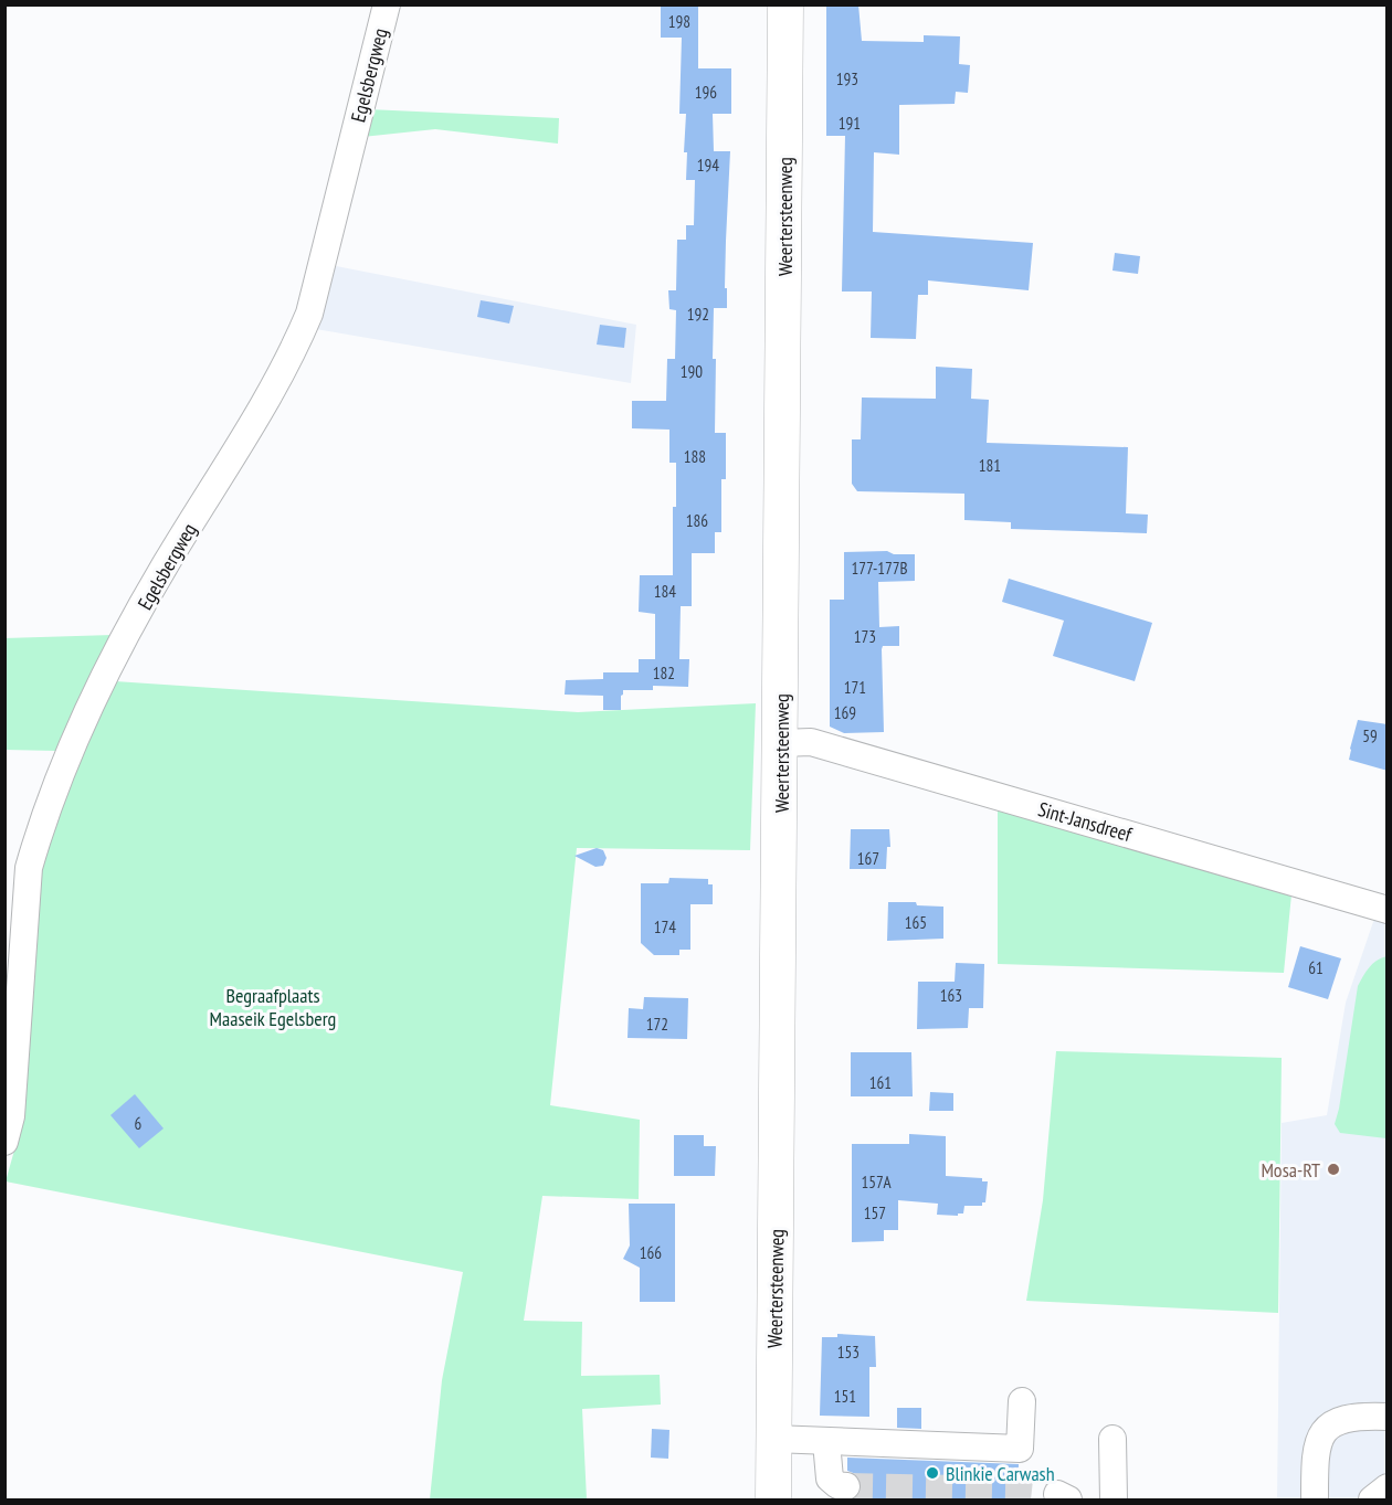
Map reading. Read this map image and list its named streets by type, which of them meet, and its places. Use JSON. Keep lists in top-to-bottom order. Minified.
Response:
{"streets":{"main road":["Weertersteenweg"],"street":["Egelsbergweg","Sint-Jansdreef"]},"crossings":[["Weertersteenweg","Sint-Jansdreef"]],"parks":["Begraafplaats Maaseik Egelsberg"],"places":["Mosa-RT","Blinkie Carwash"],"house_numbers":["198","193","196","191","194","192","190","188","181","186","177-177B","184","173","182","171","169","59","167","165","174","61","163","172","161","6","157A","157","166","153","151"]}
